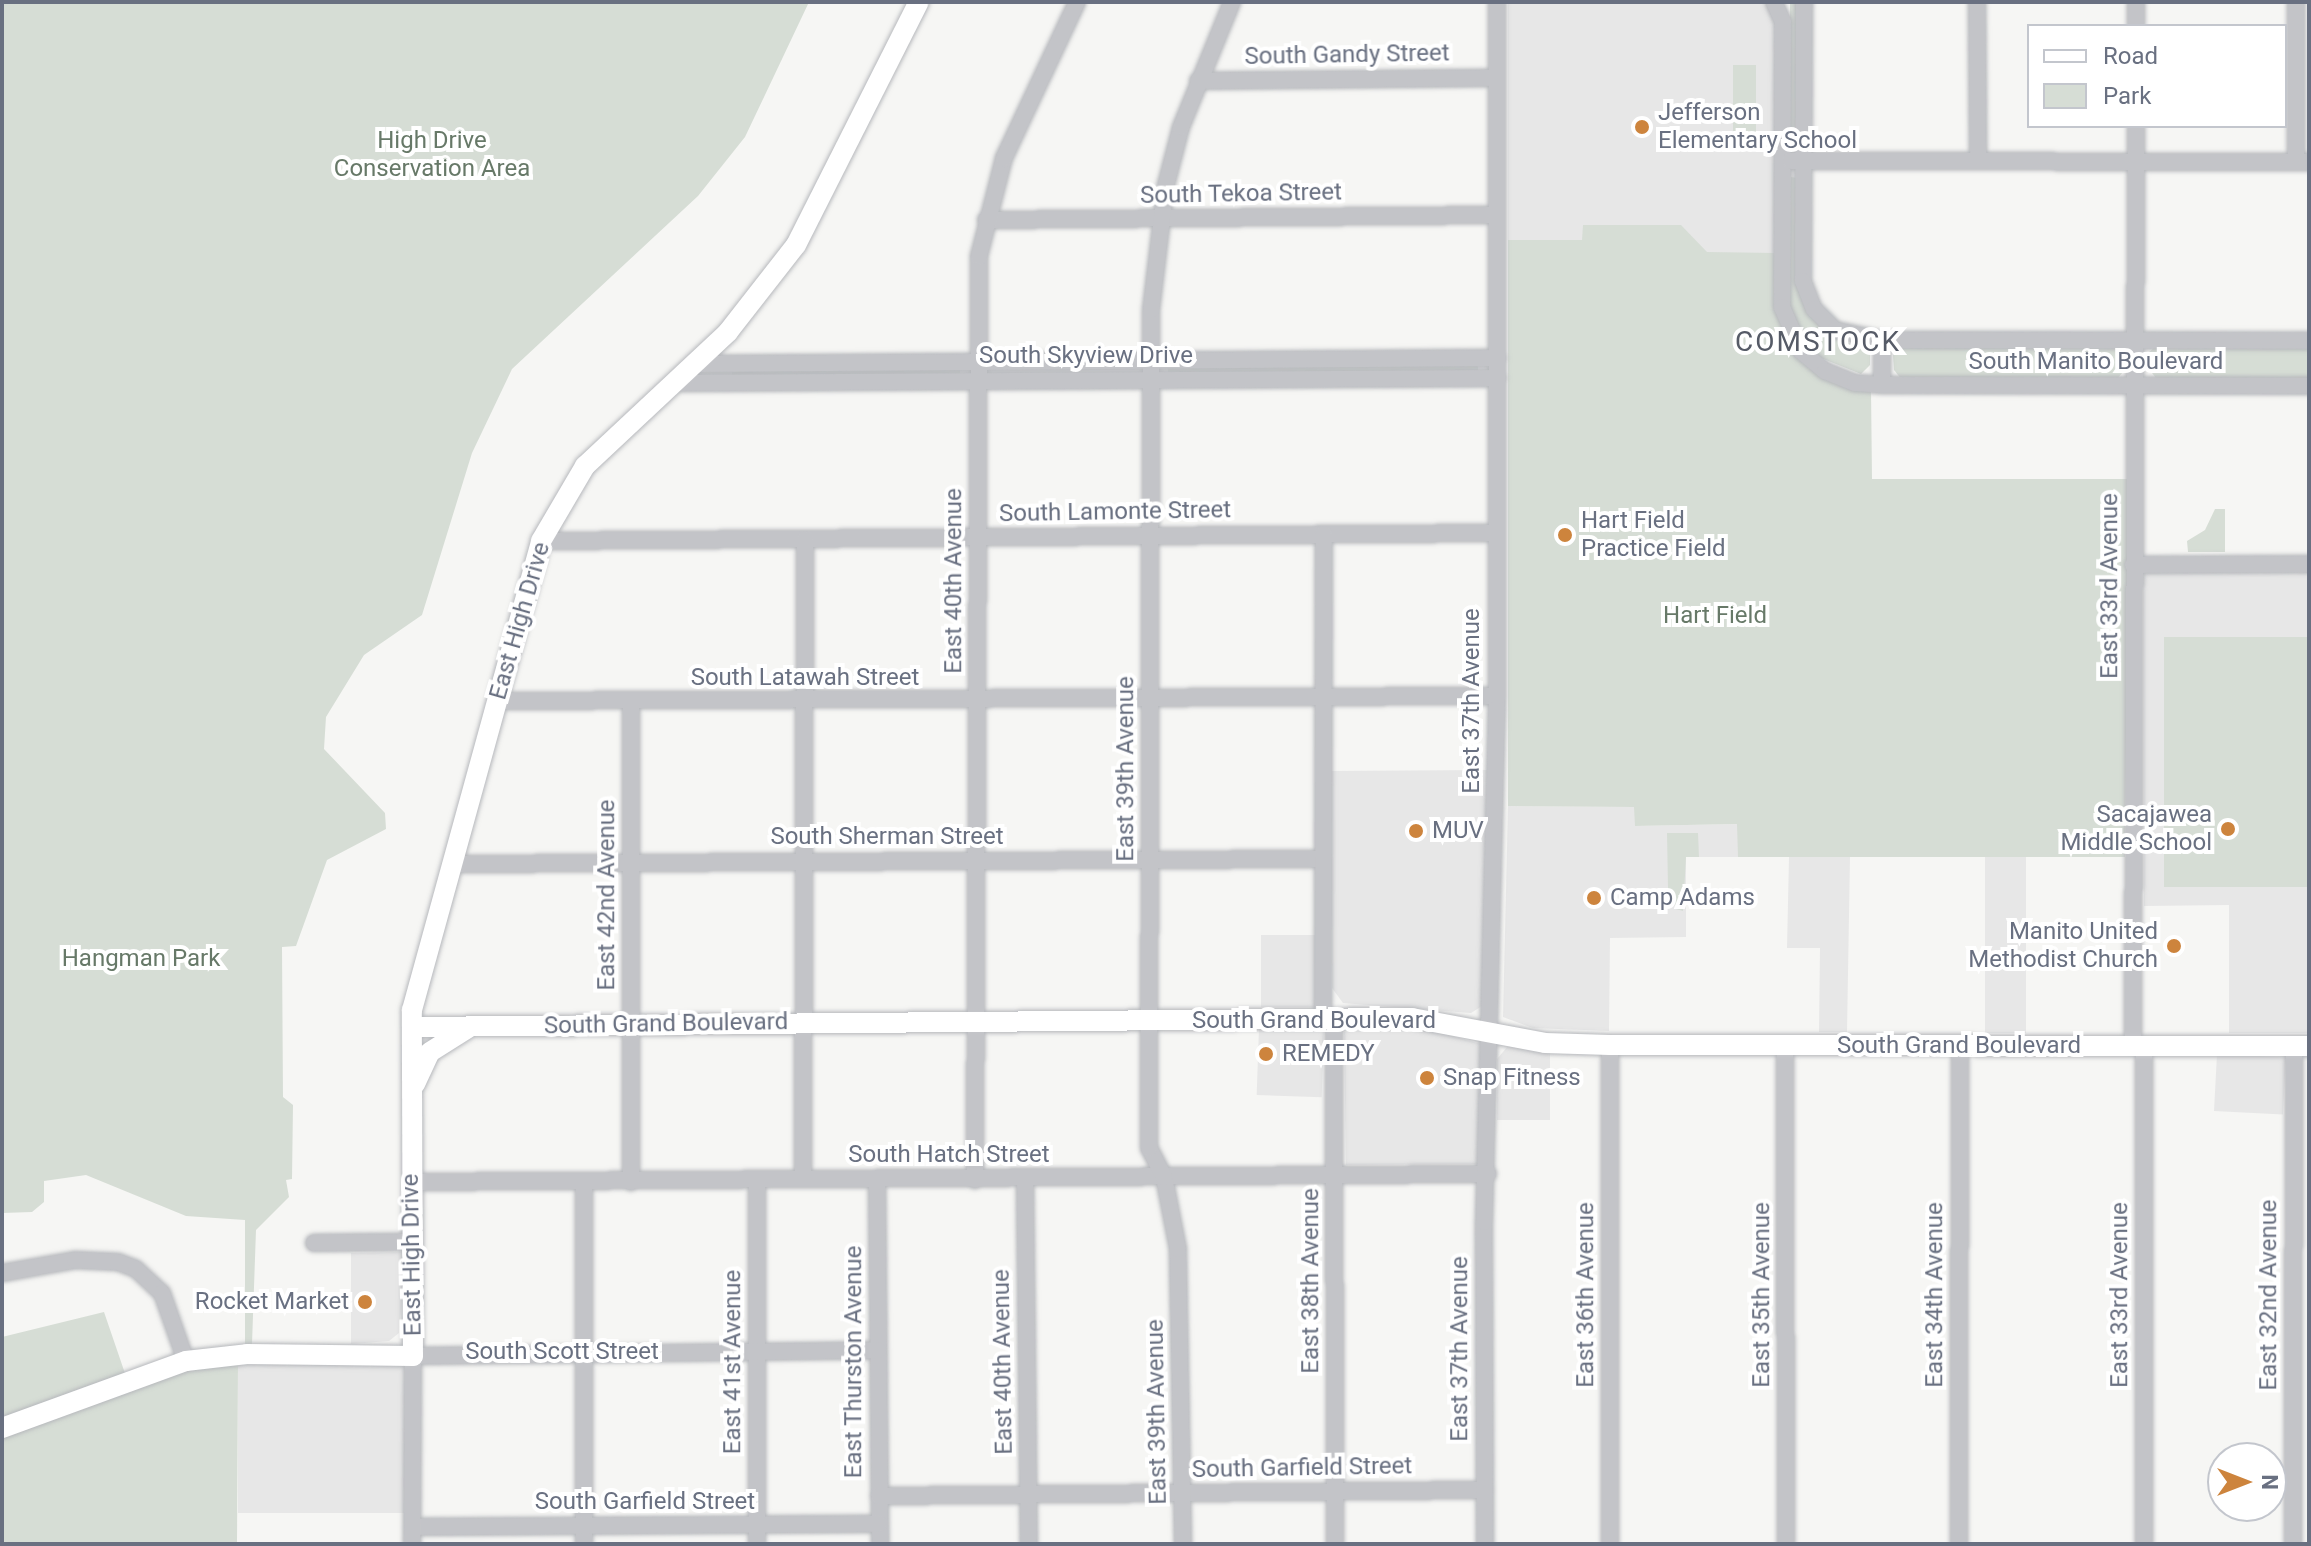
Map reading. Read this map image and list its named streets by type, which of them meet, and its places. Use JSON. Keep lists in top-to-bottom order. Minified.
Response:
{"streets":{"main road":["East High Drive","South Grand Boulevard","South Scott Street"],"street":["South Gandy Street","South Tekoa Street","South Skyview Drive","South Manito Boulevard","South Lamonte Street","East 40th Avenue","East 33rd Avenue","South Latawah Street","East 37th Avenue","East 39th Avenue","South Sherman Street","East 42nd Avenue","South Hatch Street","East 38th Avenue","East 36th Avenue","East 35th Avenue","East 34th Avenue","East 32nd Avenue","East 41st Avenue","East Thurston Avenue","South Garfield Street"]},"crossings":[["South Gandy Street","East 37th Avenue"],["South Gandy Street","East 39th Avenue"],["South Tekoa Street","East 40th Avenue"],["South Tekoa Street","East 37th Avenue"],["South Tekoa Street","East 39th Avenue"],["South Skyview Drive","East 40th Avenue"],["South Skyview Drive","East High Drive"],["South Skyview Drive","East 37th Avenue"],["South Skyview Drive","East 39th Avenue"],["South Manito Boulevard","East 33rd Avenue"],["South Lamonte Street","East 40th Avenue"],["South Lamonte Street","East High Drive"],["South Lamonte Street","East 37th Avenue"],["South Lamonte Street","East 39th Avenue"],["South Lamonte Street","East 38th Avenue"],["East 40th Avenue","South Latawah Street"],["East 40th Avenue","South Sherman Street"],["East 40th Avenue","South Grand Boulevard"],["East 40th Avenue","South Hatch Street"],["East 40th Avenue","South Garfield Street"],["East 33rd Avenue","South Grand Boulevard"],["East High Drive","South Latawah Street"],["East High Drive","South Sherman Street"],["East High Drive","South Grand Boulevard"],["East High Drive","South Hatch Street"],["East High Drive","South Scott Street"],["South Latawah Street","East 37th Avenue"],["South Latawah Street","East 39th Avenue"],["South Latawah Street","East 42nd Avenue"],["South Latawah Street","East 38th Avenue"],["East 37th Avenue","South Grand Boulevard"],["East 37th Avenue","South Hatch Street"],["East 37th Avenue","South Garfield Street"],["East 39th Avenue","South Sherman Street"],["East 39th Avenue","South Grand Boulevard"],["East 39th Avenue","South Hatch Street"],["East 39th Avenue","South Garfield Street"],["South Sherman Street","East 42nd Avenue"],["South Sherman Street","East 38th Avenue"],["East 42nd Avenue","South Grand Boulevard"],["East 42nd Avenue","South Hatch Street"],["South Grand Boulevard","East 38th Avenue"],["South Grand Boulevard","East 36th Avenue"],["South Grand Boulevard","East 35th Avenue"],["South Grand Boulevard","East 34th Avenue"],["South Grand Boulevard","East 32nd Avenue"],["South Hatch Street","East 38th Avenue"],["South Hatch Street","East 41st Avenue"],["South Hatch Street","East Thurston Avenue"],["East 38th Avenue","South Garfield Street"],["South Scott Street","East 41st Avenue"],["South Scott Street","East Thurston Avenue"],["East 41st Avenue","South Garfield Street"],["East Thurston Avenue","South Garfield Street"]],"districts":["COMSTOCK"],"parks":["High Drive Conservation Area","Hart Field","Hangman Park"],"places":["Jefferson Elementary School","Hart Field Practice Field","Sacajawea Middle School","MUV","Camp Adams","Manito United Methodist Church","REMEDY","Snap Fitness","Rocket Market"],"legend":["Road","Park"],"north":"right"}
